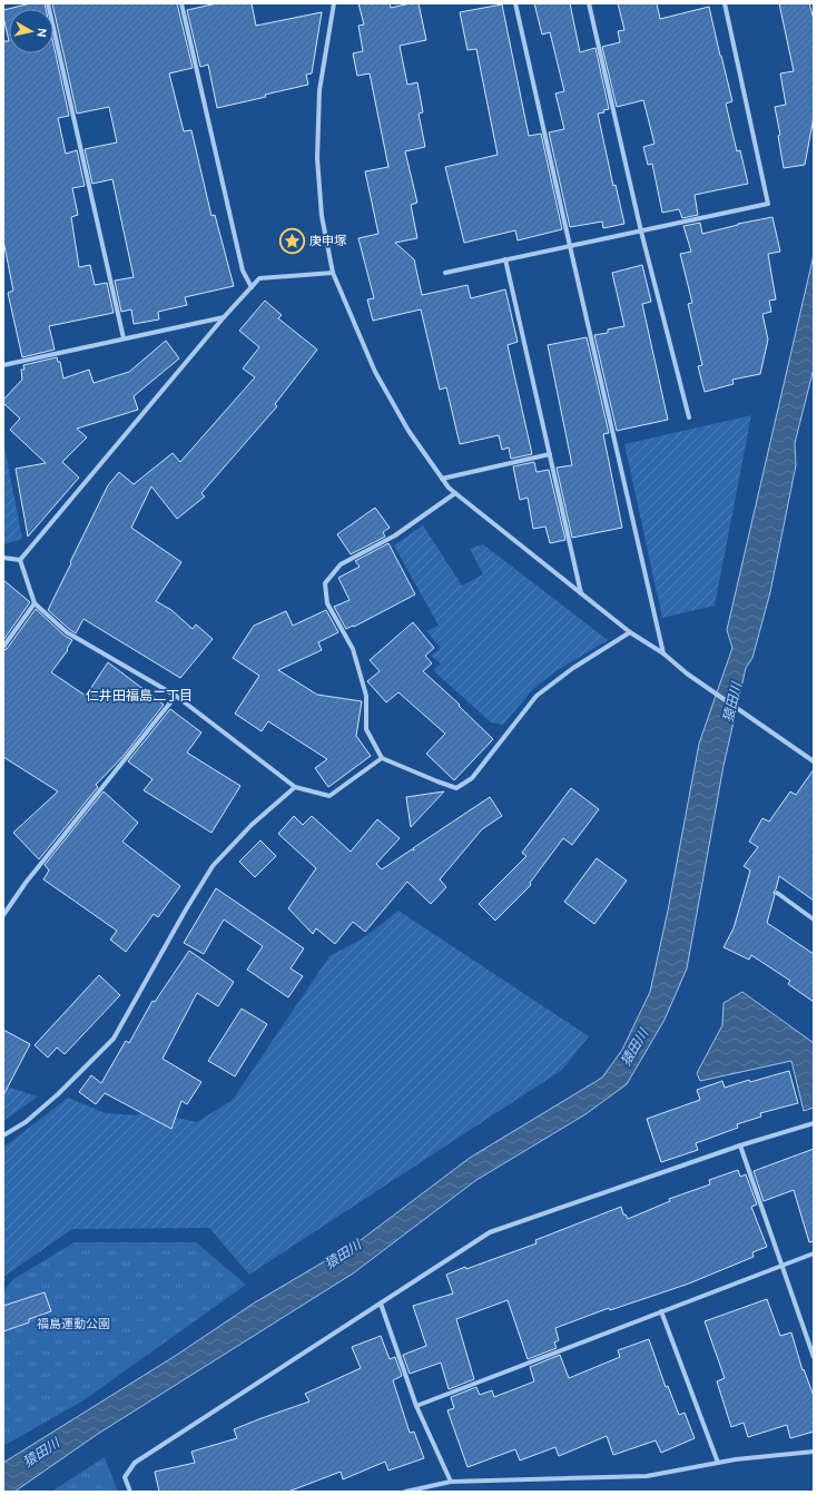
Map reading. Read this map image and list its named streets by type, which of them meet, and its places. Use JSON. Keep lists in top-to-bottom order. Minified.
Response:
{"districts":["仁井田福島二丁目"],"water":["猿田川"],"parks":["福島運動公園"],"places":{"place":["庚申塚"]},"north":"right"}
